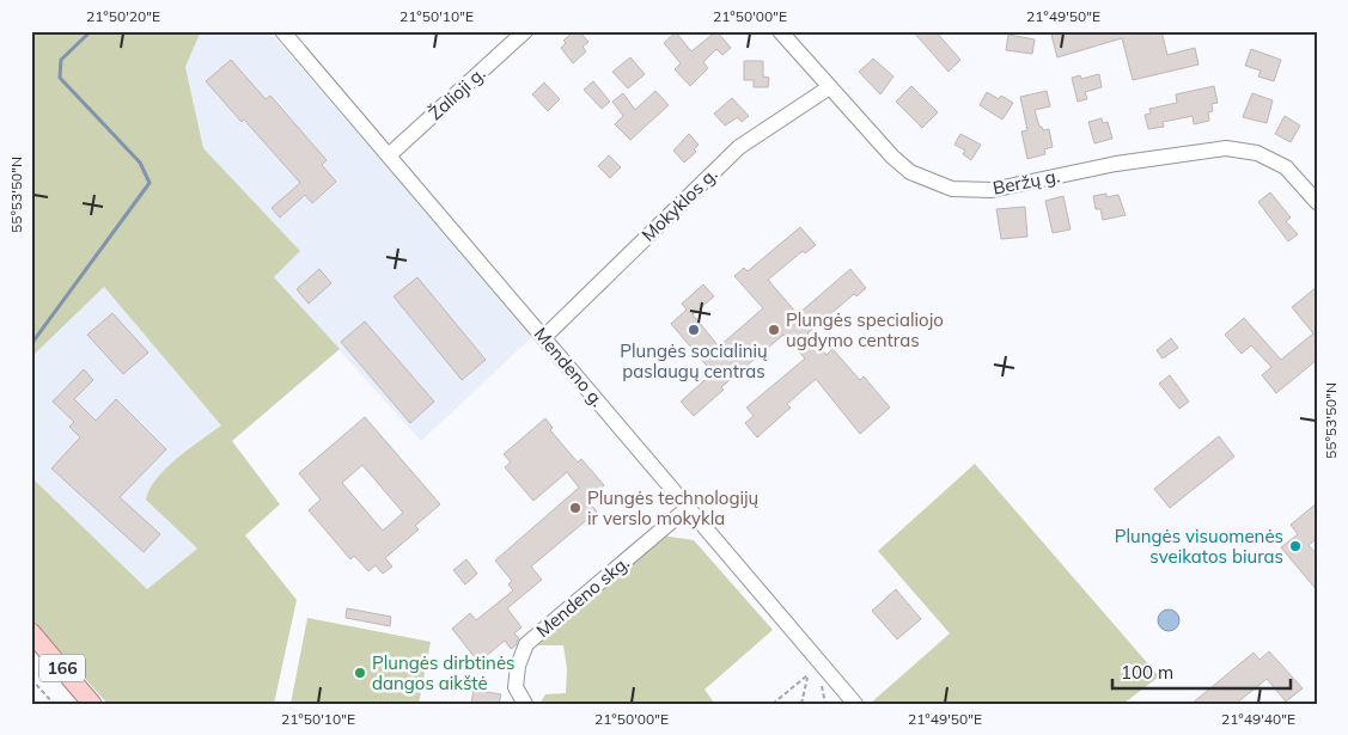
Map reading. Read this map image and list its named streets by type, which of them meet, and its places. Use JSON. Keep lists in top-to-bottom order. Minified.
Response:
{"streets":{"main road":["166"],"street":["Žalioji g.","Beržų g.","Mokyklos g.","Mendeno g.","Mendeno skg."]},"crossings":[["Žalioji g.","Mendeno g."],["Beržų g.","Mokyklos g."],["Mokyklos g.","Mendeno g."],["Mendeno g.","Mendeno skg."]],"places":["Plungės socialinių paslaugų centras","Plungės specialiojo ugdymo centras","Plungės technologijų ir verslo mokykla","Plungės visuomenės sveikatos biuras","Plungės dirbtinės dangos aikštė"],"scale_bar":"100 m","coordinates":["21°50'20\"E","21°50'10\"E","21°50'00\"E","21°49'50\"E","55°53'50\"N","21°49'40\"E"]}
